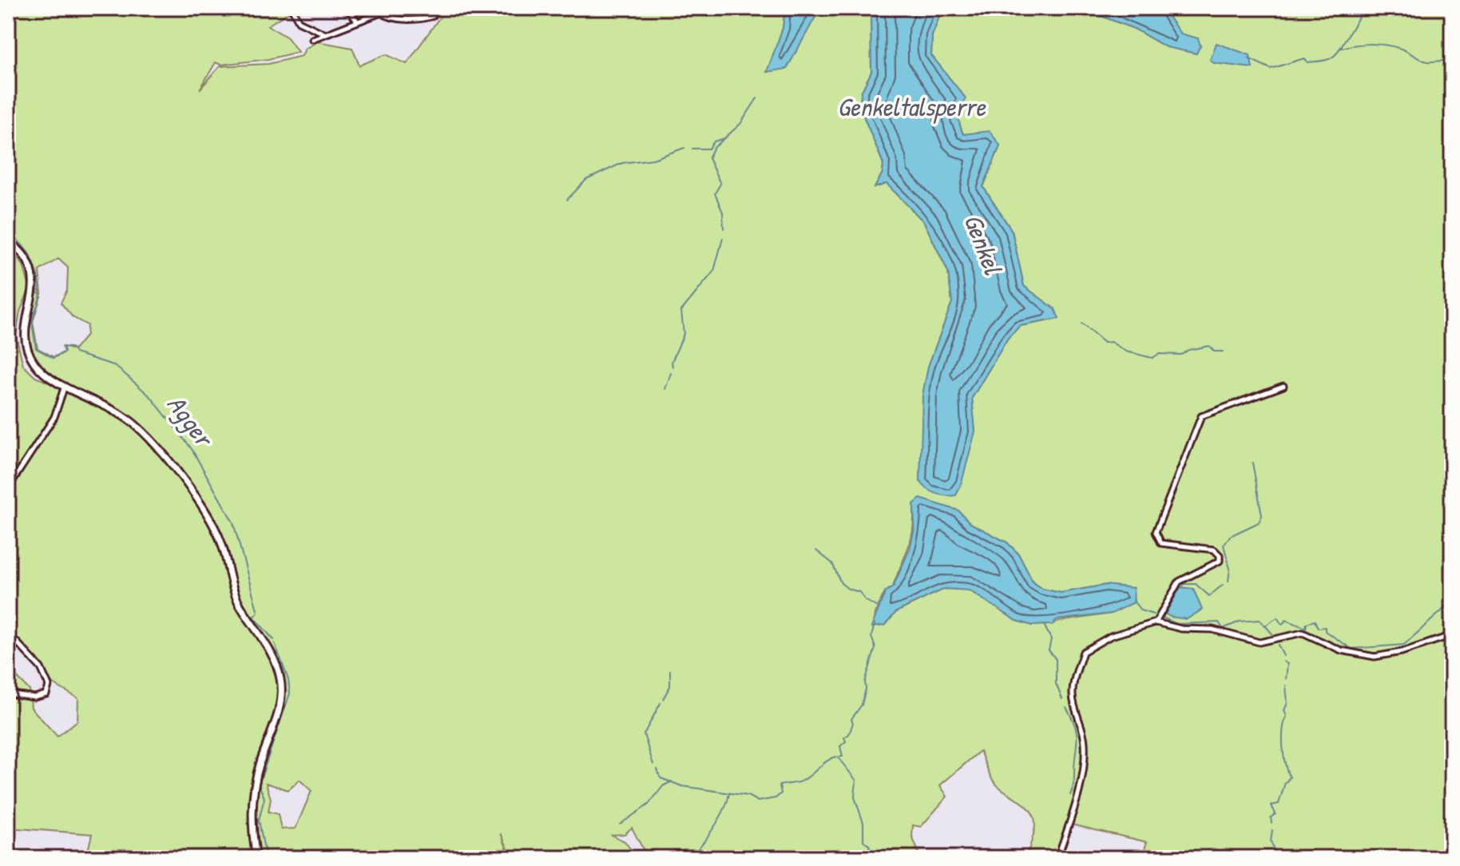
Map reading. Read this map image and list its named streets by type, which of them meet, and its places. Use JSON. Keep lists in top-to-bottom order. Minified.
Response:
{"water":["Genkeltalsperre","Genkel","Agger"]}
